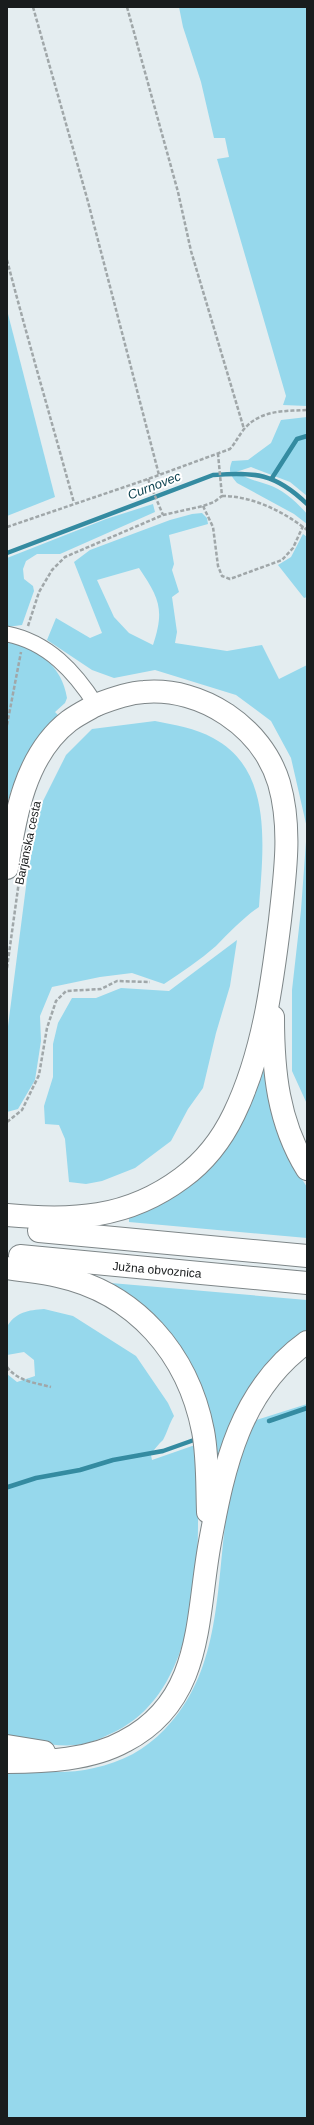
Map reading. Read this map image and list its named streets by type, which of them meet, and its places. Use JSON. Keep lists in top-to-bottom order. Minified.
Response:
{"streets":{"main road":["Barjanska cesta","Južna obvoznica"]},"water":["Curnovec"]}
